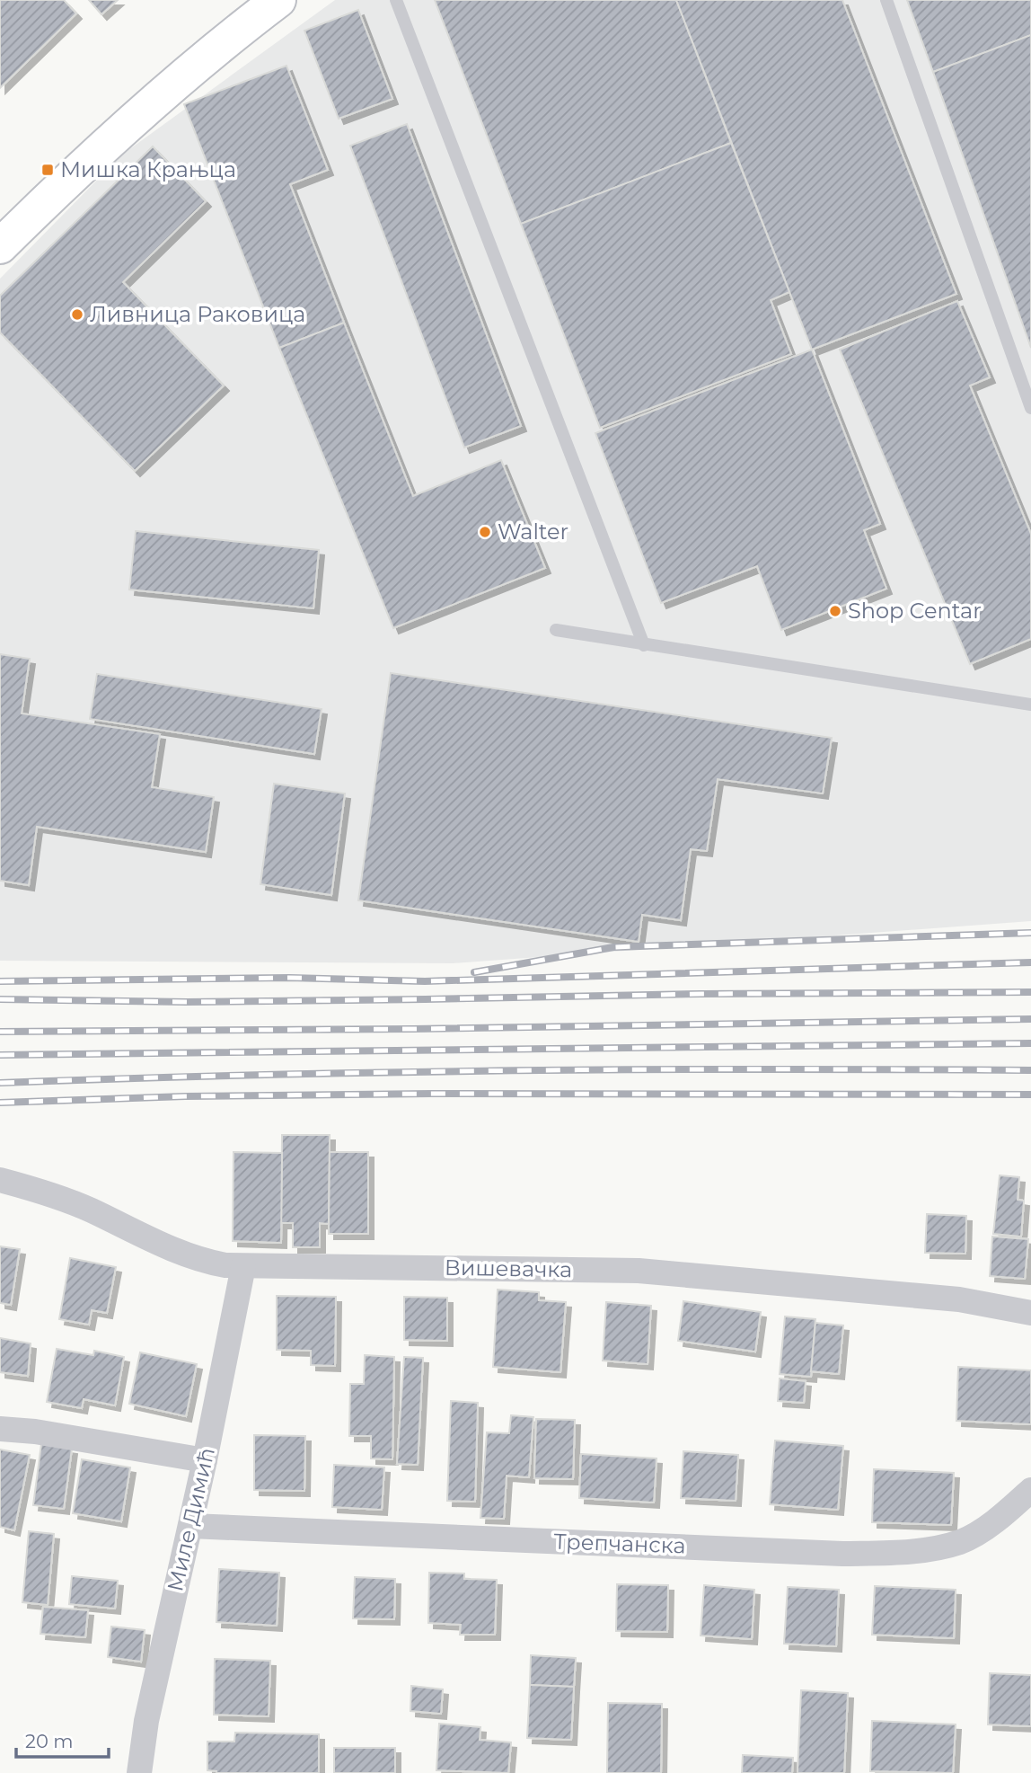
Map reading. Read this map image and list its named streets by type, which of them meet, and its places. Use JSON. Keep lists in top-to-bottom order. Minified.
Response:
{"streets":{"street":["Вишевачка","Миле Димић","Трепчанска"]},"crossings":[["Вишевачка","Миле Димић"],["Миле Димић","Трепчанска"]],"places":{"transit":["Мишка Крањца"],"other":["Ливница Раковица","Walter","Shop Centar"]},"scale_bar":"20 m"}
